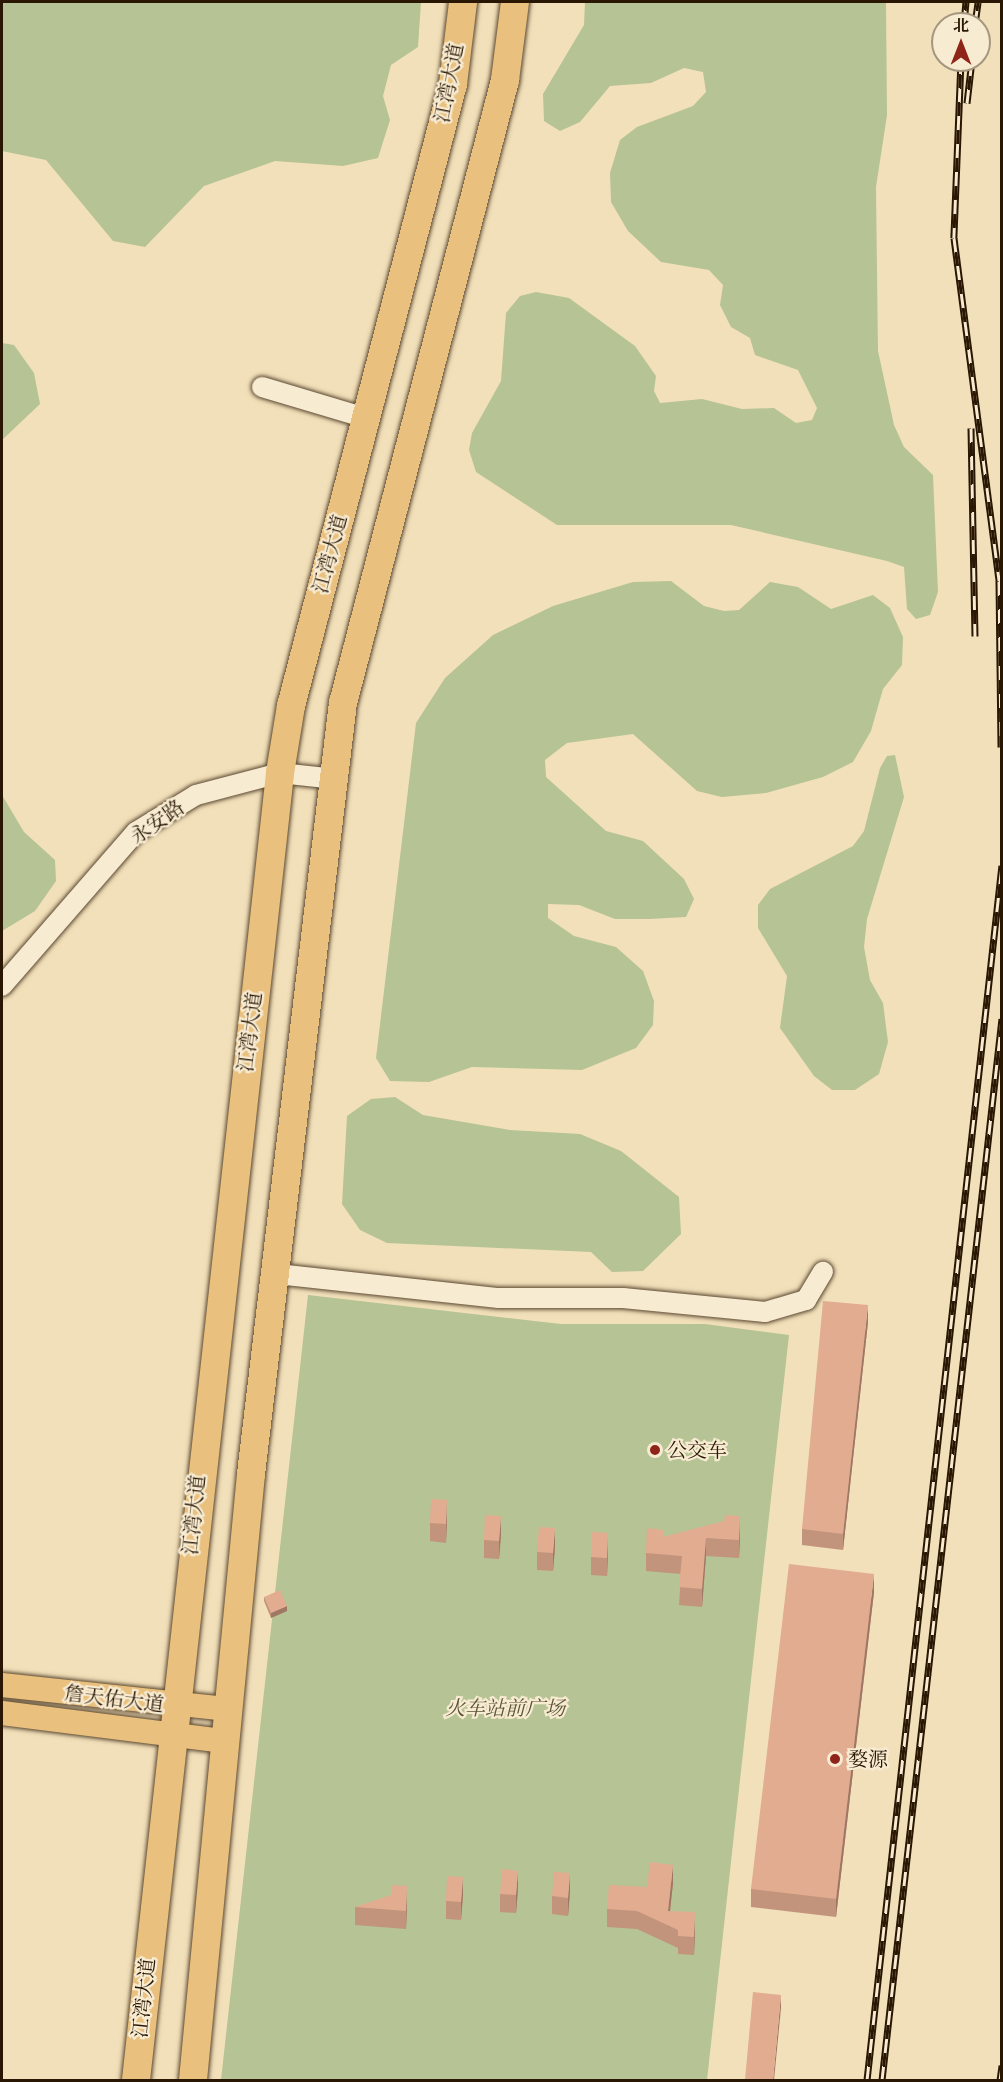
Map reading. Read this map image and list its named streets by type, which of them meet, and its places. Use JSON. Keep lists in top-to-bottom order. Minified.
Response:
{"streets":{"highway":["江湾大道"],"main road":["詹天佑大道"],"street":["永安路"]},"crossings":[["江湾大道","永安路"],["江湾大道","詹天佑大道"]],"parks":["火车站前广场"],"places":["公交车","婺源"],"north":"top"}
